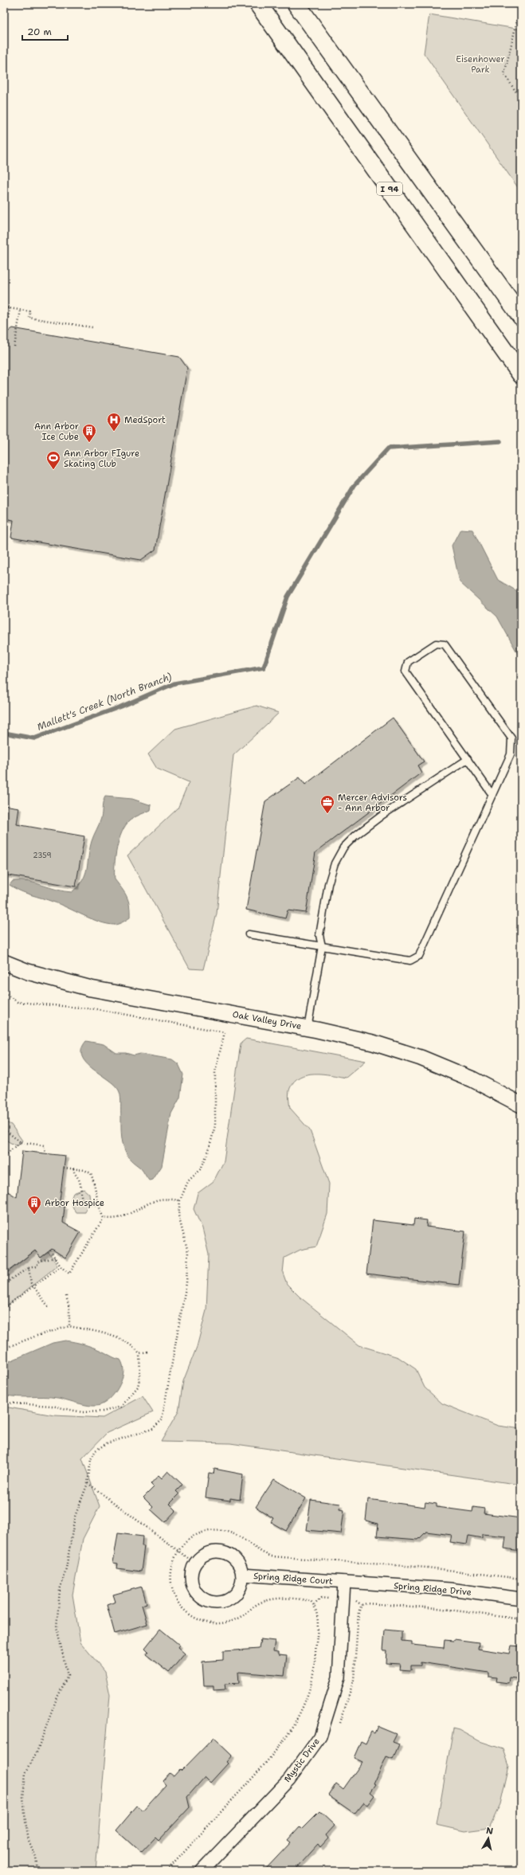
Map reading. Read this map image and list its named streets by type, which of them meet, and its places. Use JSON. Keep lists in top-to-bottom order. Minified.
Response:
{"streets":{"highway":["I 94"],"street":["Oak Valley Drive","Spring Ridge Court","Spring Ridge Drive","Mystic Drive"]},"crossings":[["Spring Ridge Court","Spring Ridge Drive"],["Spring Ridge Court","Mystic Drive"],["Spring Ridge Drive","Mystic Drive"]],"water":["Mallett's Creek (North Branch)"],"parks":["Eisenhower Park"],"places":{"hospital":["MedSport"],"building":["Ann Arbor Ice Cube","Arbor Hospice"],"sports":["Ann Arbor FIgure Skating Club"],"office":["Mercer Advisors - Ann Arbor"]},"house_numbers":["2359"],"scale_bar":"20 m","north":"top"}
